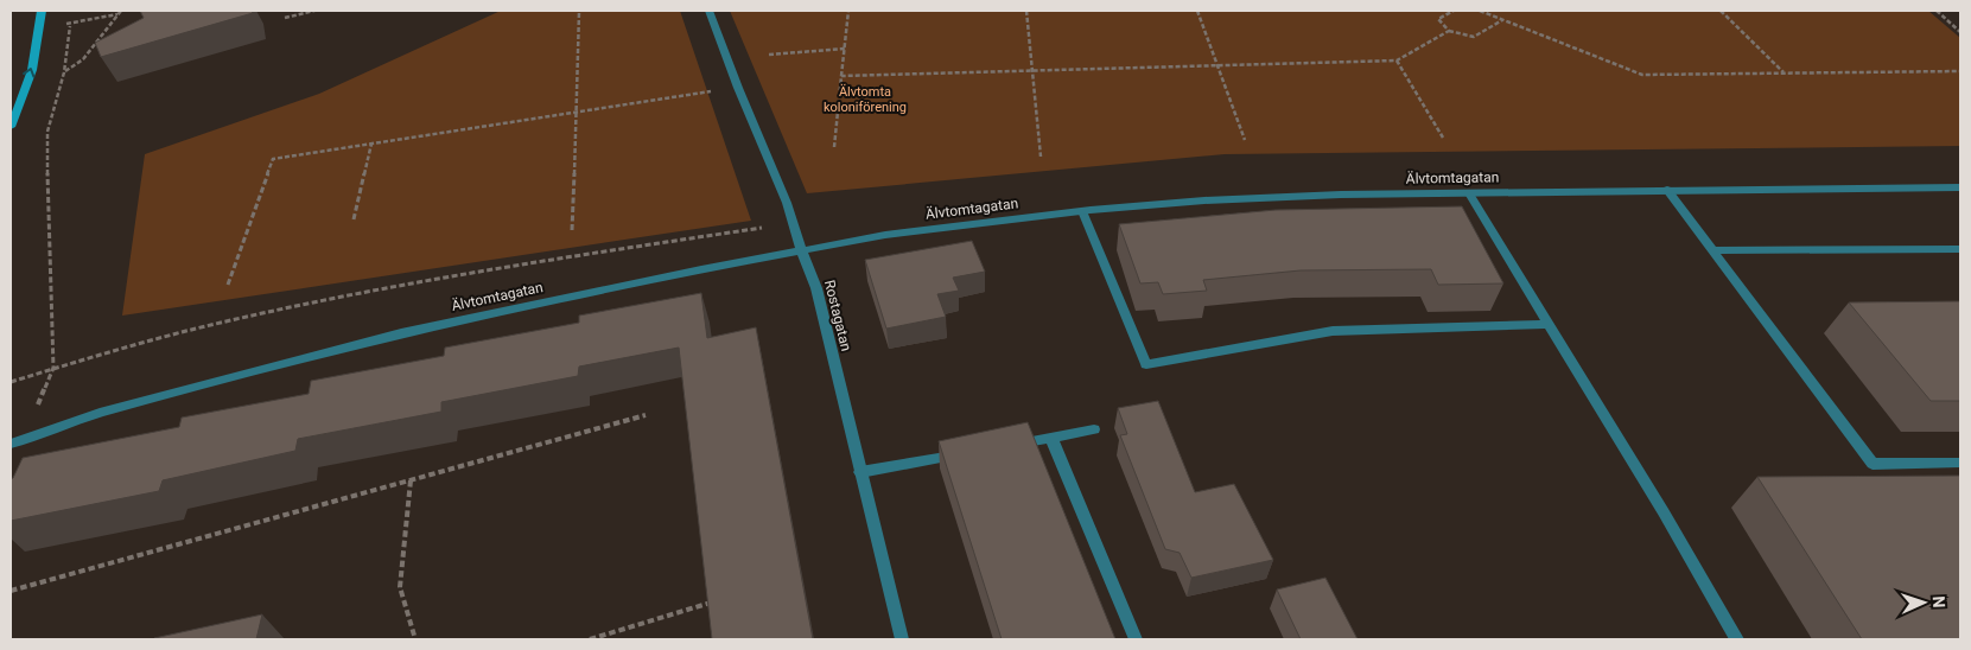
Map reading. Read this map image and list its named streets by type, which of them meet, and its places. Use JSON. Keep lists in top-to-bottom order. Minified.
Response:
{"streets":{"street":["Älvtomtagatan","Rostagatan"]},"crossings":[["Älvtomtagatan","Rostagatan"]],"parks":["Älvtomta koloniförening"],"north":"right"}
